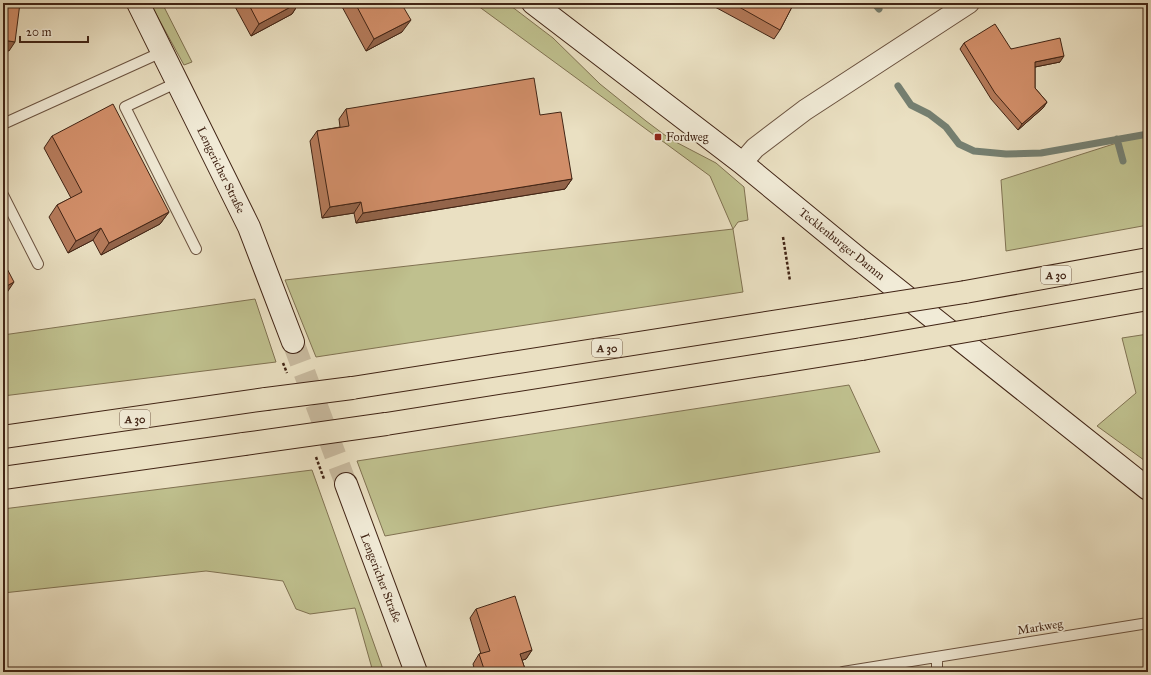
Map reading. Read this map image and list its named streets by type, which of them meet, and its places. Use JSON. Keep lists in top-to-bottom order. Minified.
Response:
{"streets":{"highway":["A 30"],"main road":["Lengericher Straße","Tecklenburger Damm"],"lane":["Markweg"]},"places":{"transit":["Fordweg"]},"scale_bar":"20 m"}
